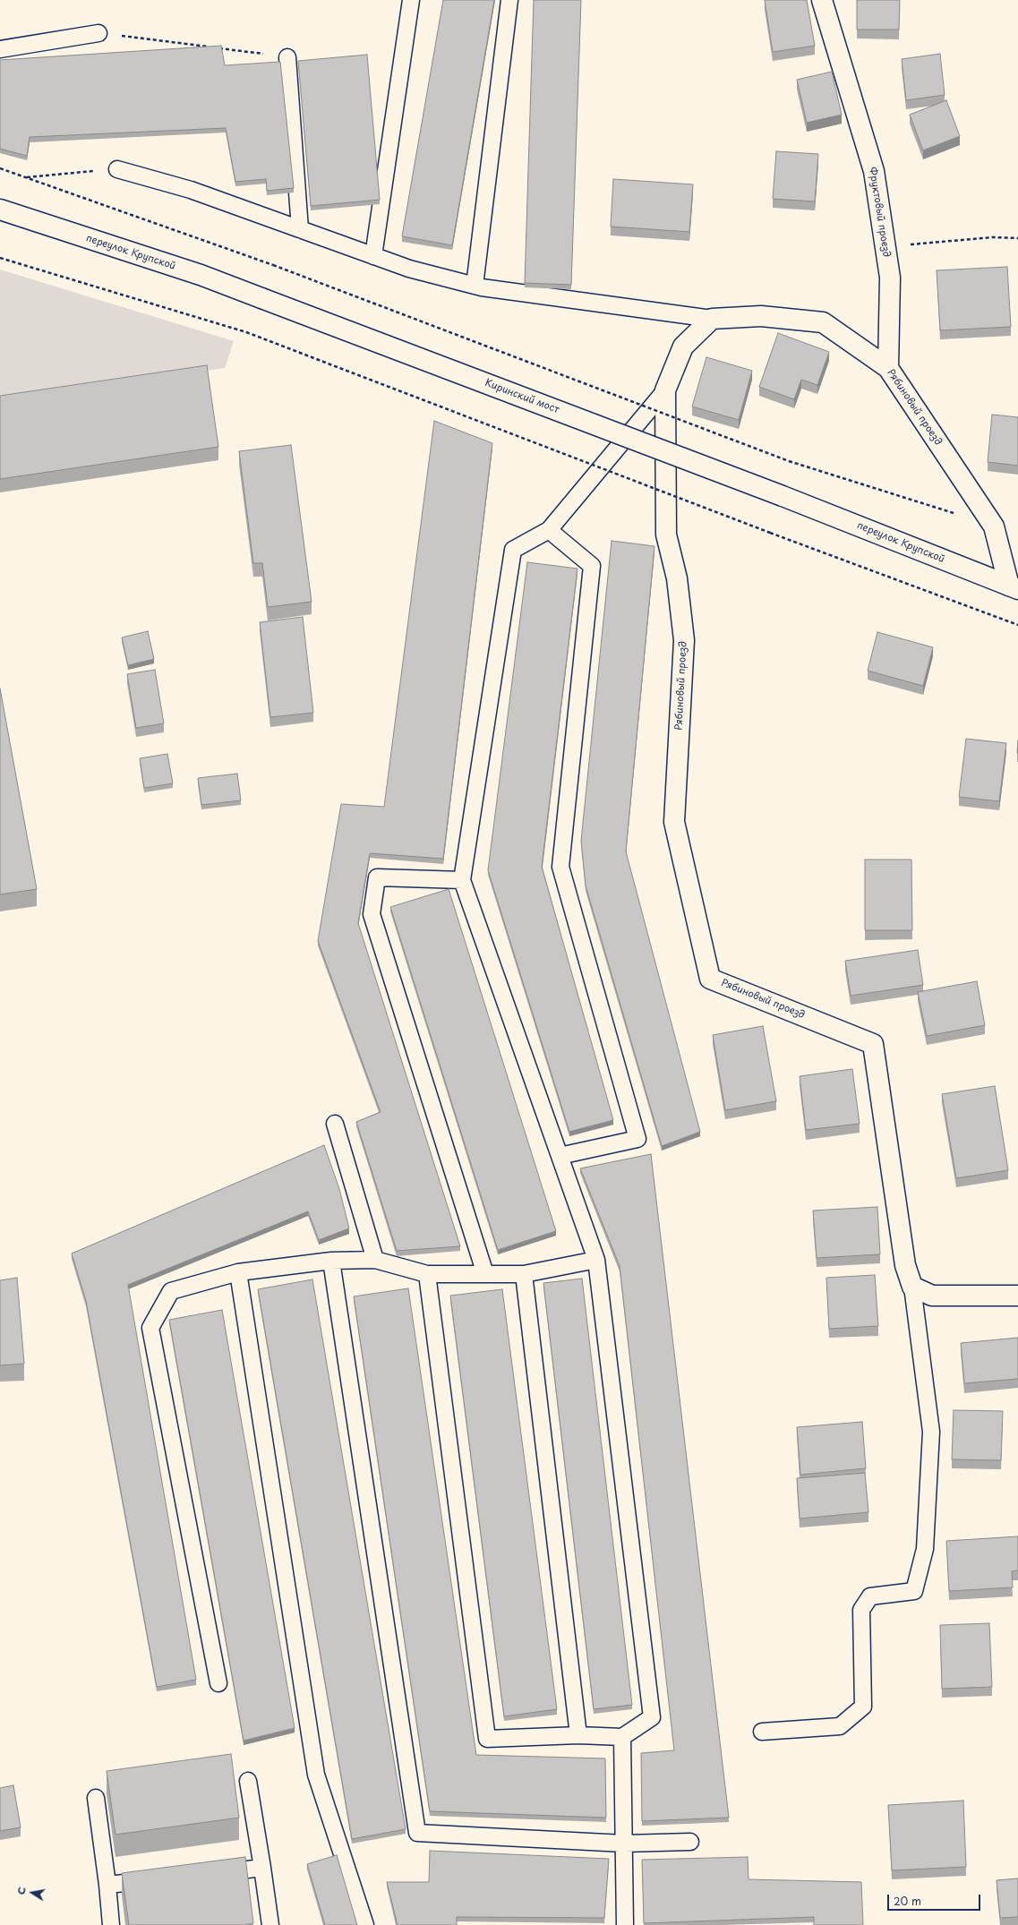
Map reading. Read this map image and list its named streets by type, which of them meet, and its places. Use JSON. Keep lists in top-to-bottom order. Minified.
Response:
{"streets":{"street":["Фруктовый проезд","переулок Крупской","Киринский мост","Рябиновый проезд"]},"crossings":[["Фруктовый проезд","Рябиновый проезд"],["переулок Крупской","Киринский мост"],["переулок Крупской","Рябиновый проезд"]],"scale_bar":"20 m","north":"left"}
